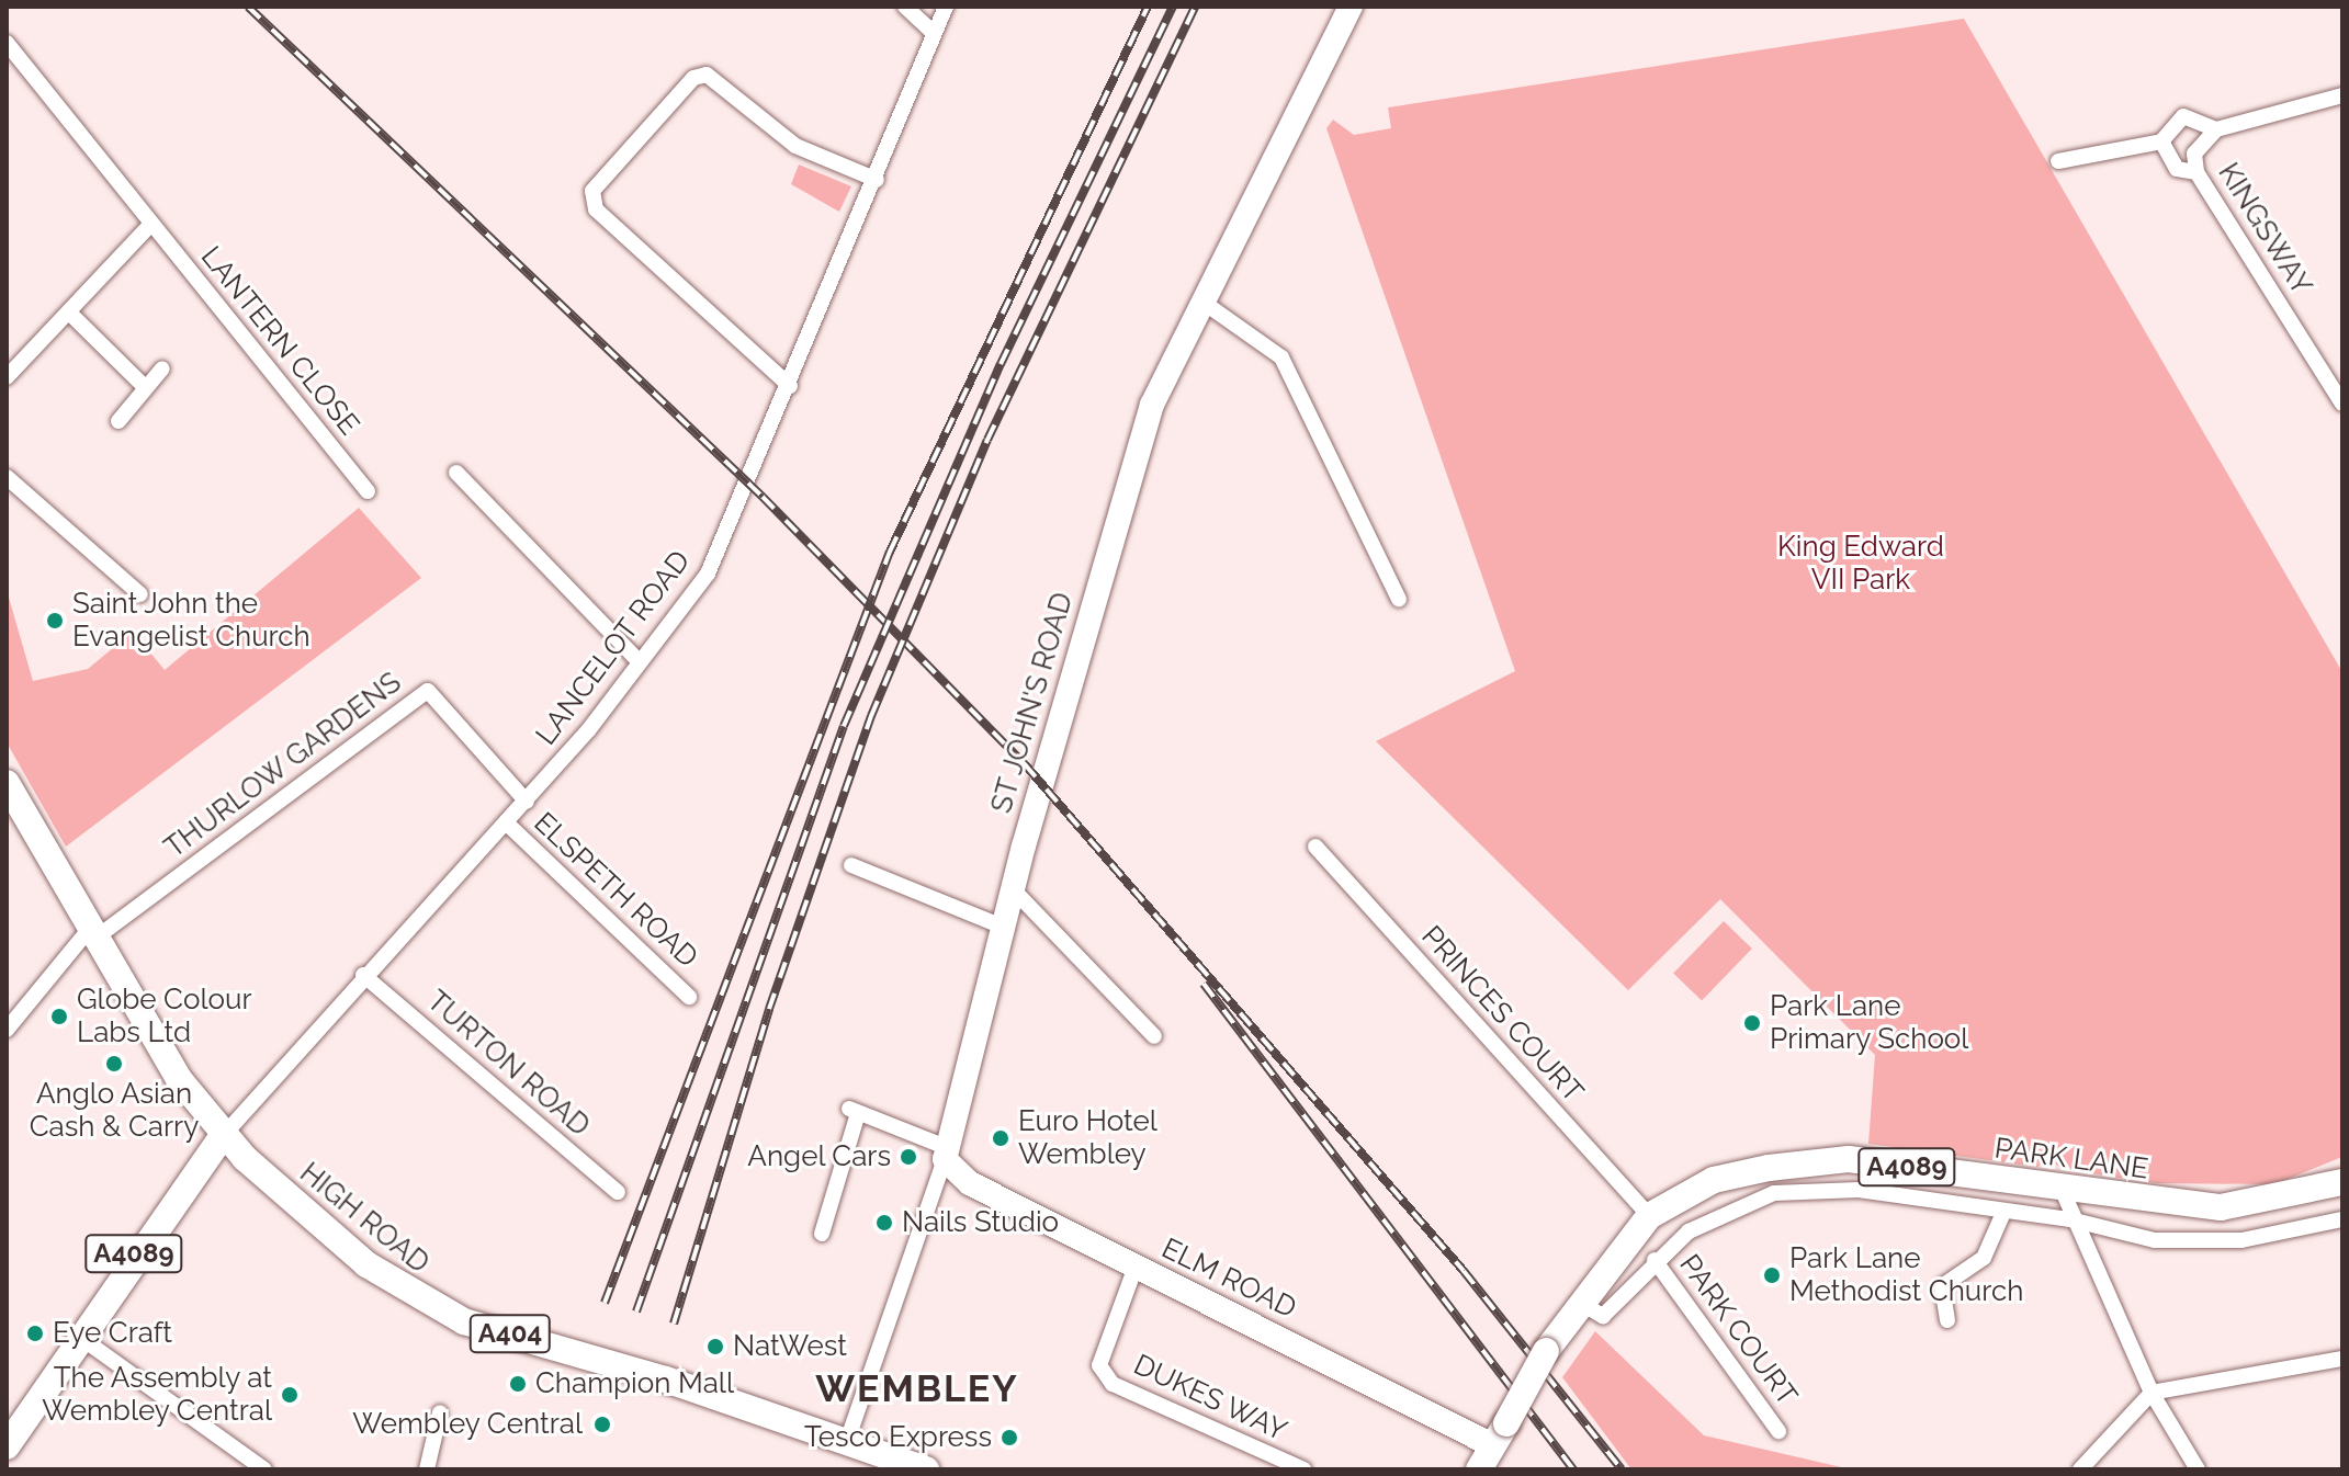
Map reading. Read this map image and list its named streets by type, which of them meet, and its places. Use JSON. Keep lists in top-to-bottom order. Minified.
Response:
{"streets":{"main road":["PARK LANE","A4089","HIGH ROAD","A404"],"street":["KINGSWAY","LANTERN CLOSE","LANCELOT ROAD","ST JOHN'S ROAD","THURLOW GARDENS","ELSPETH ROAD","PRINCES COURT","TURTON ROAD","ELM ROAD","PARK COURT","DUKES WAY"]},"crossings":[["LANCELOT ROAD","THURLOW GARDENS"],["LANCELOT ROAD","ELSPETH ROAD"],["LANCELOT ROAD","TURTON ROAD"],["LANCELOT ROAD","A4089"],["LANCELOT ROAD","HIGH ROAD"],["ST JOHN'S ROAD","HIGH ROAD"],["ST JOHN'S ROAD","ELM ROAD"],["THURLOW GARDENS","HIGH ROAD"],["PRINCES COURT","PARK LANE"],["PARK LANE","ELM ROAD"],["PARK LANE","PARK COURT"],["A4089","HIGH ROAD"],["ELM ROAD","DUKES WAY"]],"districts":["WEMBLEY"],"parks":["King Edward VII Park"],"places":["Saint John the Evangelist Church","Globe Colour Labs Ltd","Park Lane Primary School","Anglo Asian Cash & Carry","Euro Hotel Wembley","Angel Cars","Nails Studio","Park Lane Methodist Church","Eye Craft","NatWest","Champion Mall","The Assembly at Wembley Central","Wembley Central","Tesco Express"]}
